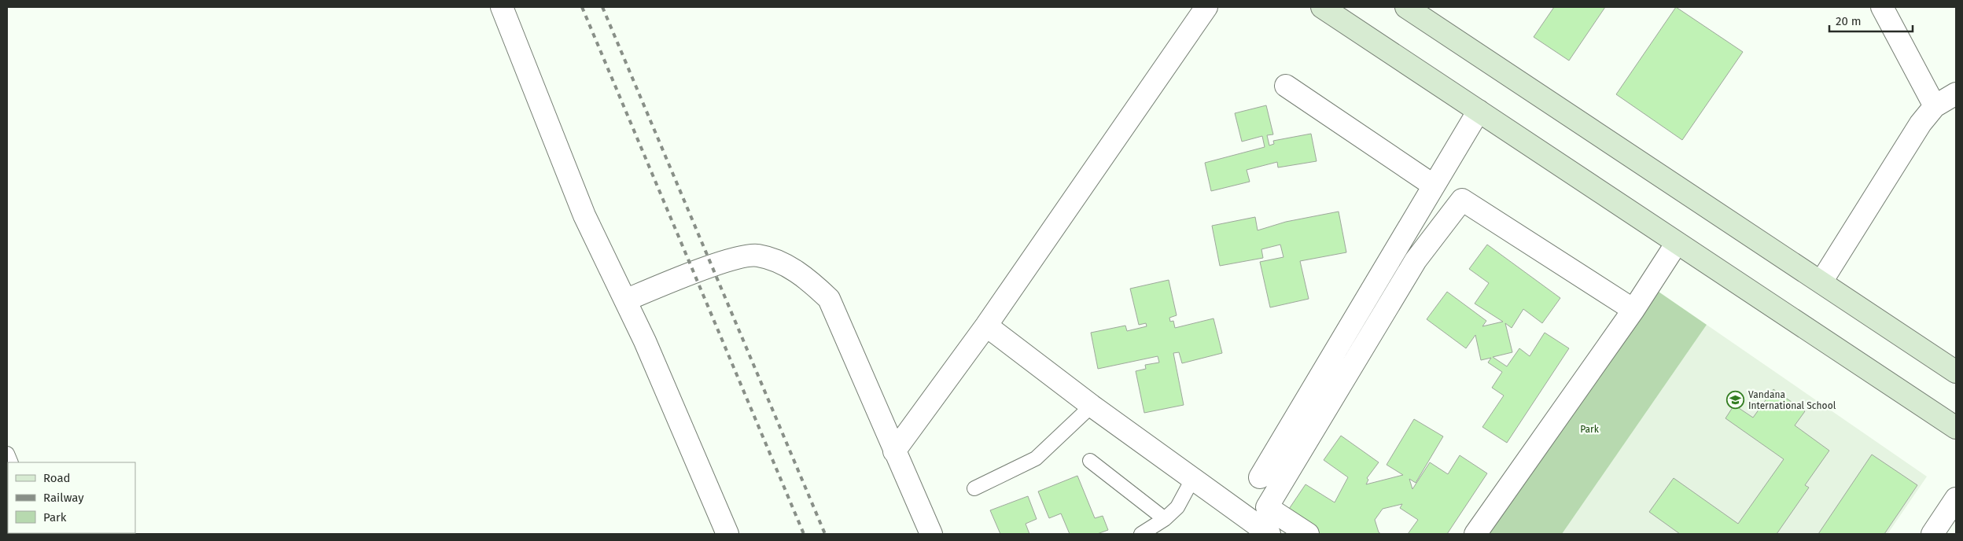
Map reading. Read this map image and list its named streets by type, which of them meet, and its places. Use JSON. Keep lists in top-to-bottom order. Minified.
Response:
{"parks":["Park"],"places":{"school or university":["Vandana International School"]},"legend":["Road","Railway","Park"],"scale_bar":"20 m"}
